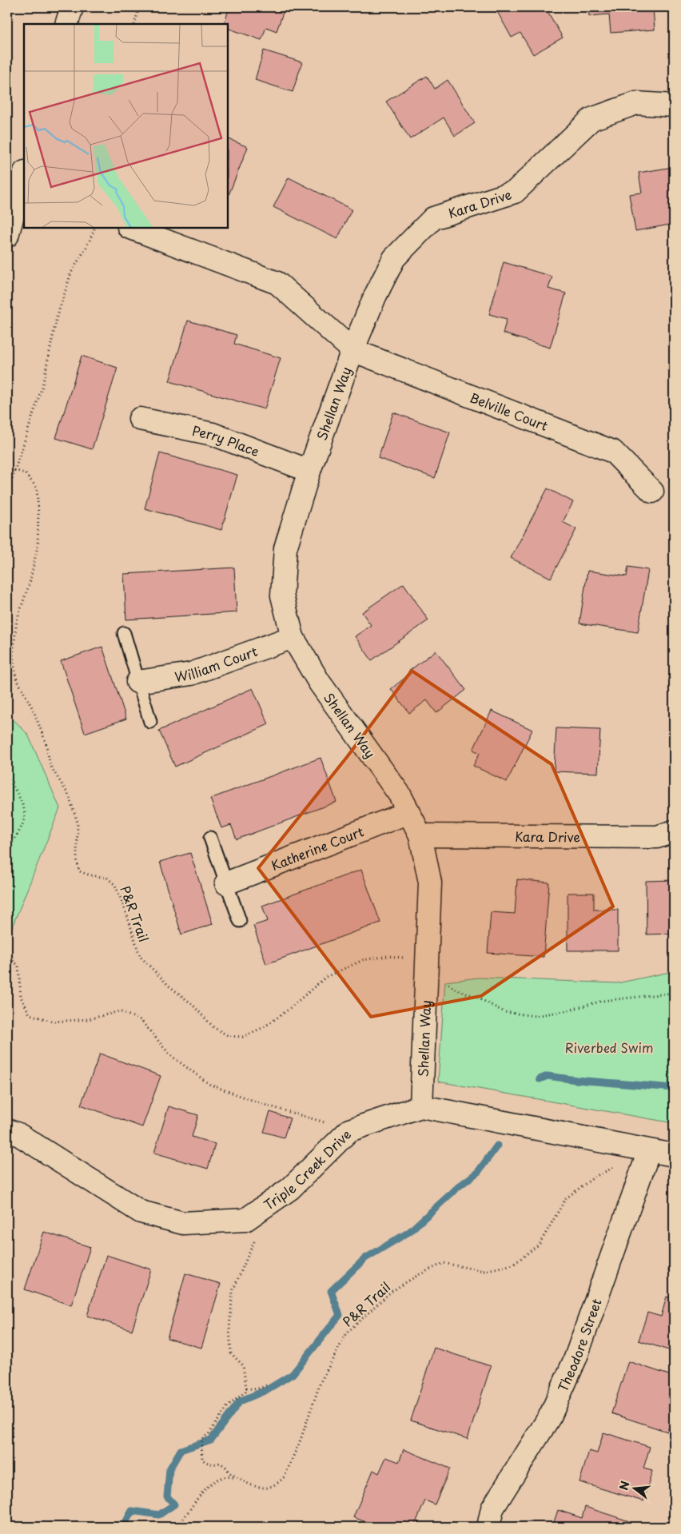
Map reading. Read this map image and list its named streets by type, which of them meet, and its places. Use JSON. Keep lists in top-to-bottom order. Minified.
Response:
{"streets":{"street":["Kara Drive","Shellan Way","Belville Court","Perry Place","William Court","Katherine Court","Triple Creek Drive","Theodore Street"],"path":["P&R Trail"]},"crossings":[["Kara Drive","Shellan Way"],["Kara Drive","Belville Court"],["Shellan Way","Belville Court"],["Shellan Way","Perry Place"],["Shellan Way","William Court"],["Shellan Way","Katherine Court"],["Shellan Way","P&R Trail"],["Shellan Way","Triple Creek Drive"],["P&R Trail","Triple Creek Drive"],["P&R Trail","Theodore Street"],["Triple Creek Drive","Theodore Street"]],"parks":["Riverbed Swim"],"north":"left"}
